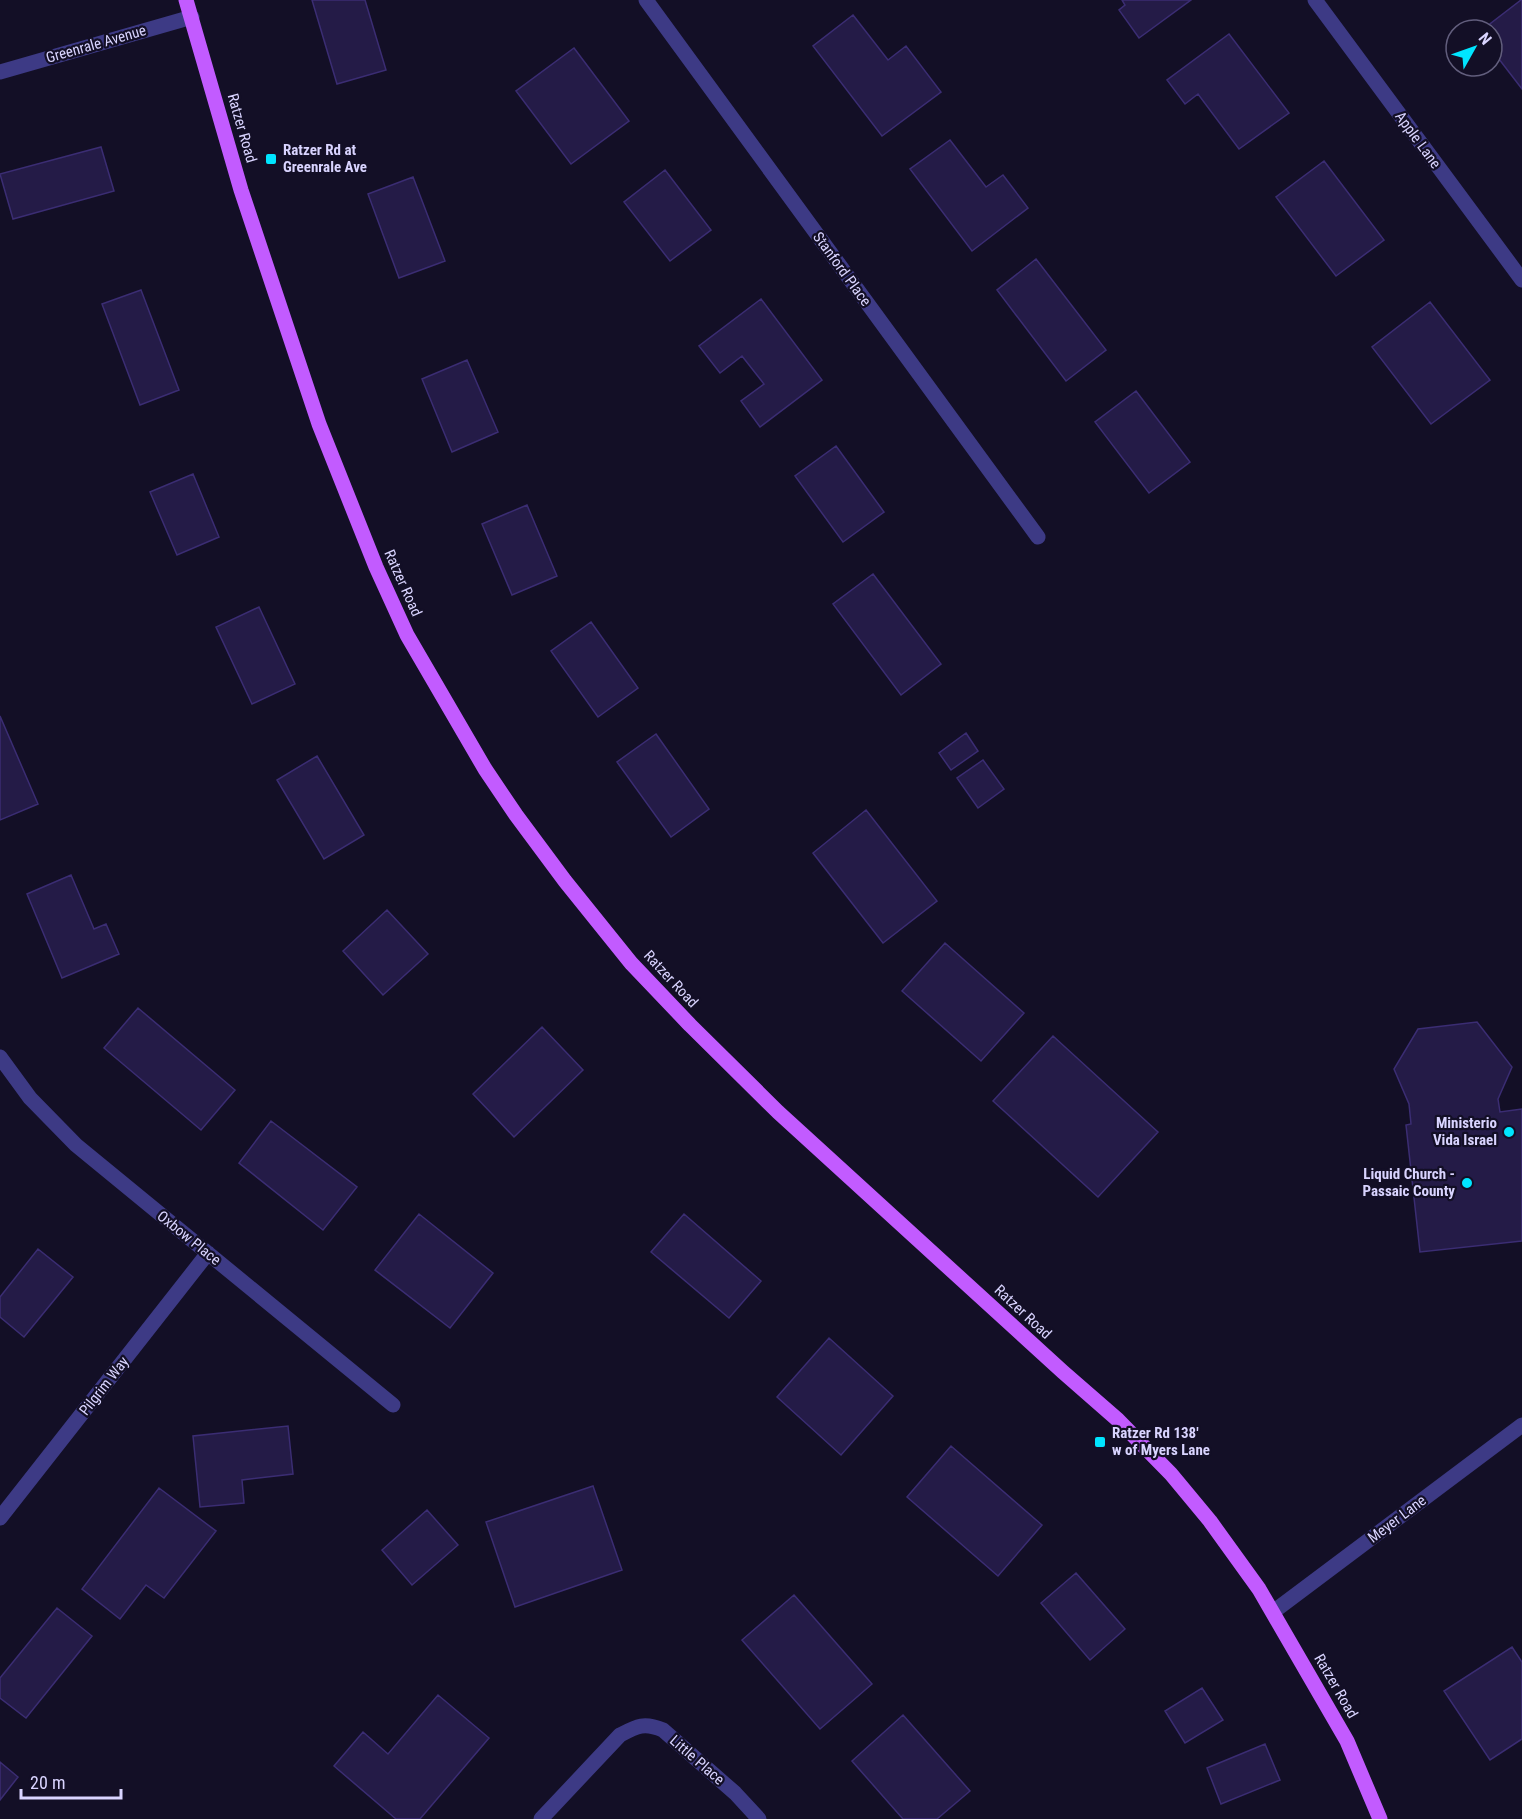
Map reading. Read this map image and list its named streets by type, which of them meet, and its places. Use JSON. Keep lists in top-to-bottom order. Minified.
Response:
{"streets":{"main road":["Ratzer Road"],"street":["Greenrale Avenue","Apple Lane","Stanford Place","Oxbow Place","Pilgrim Way","Meyer Lane","Little Place"]},"crossings":[["Greenrale Avenue","Ratzer Road"],["Ratzer Road","Meyer Lane"],["Oxbow Place","Pilgrim Way"]],"places":{"transit":["Ratzer Rd at Greenrale Ave","Ratzer Rd 138' w of Myers Lane"],"other":["Ministerio Vida Israel","Liquid Church - Passaic County"]},"scale_bar":"20 m","north":"top right"}
